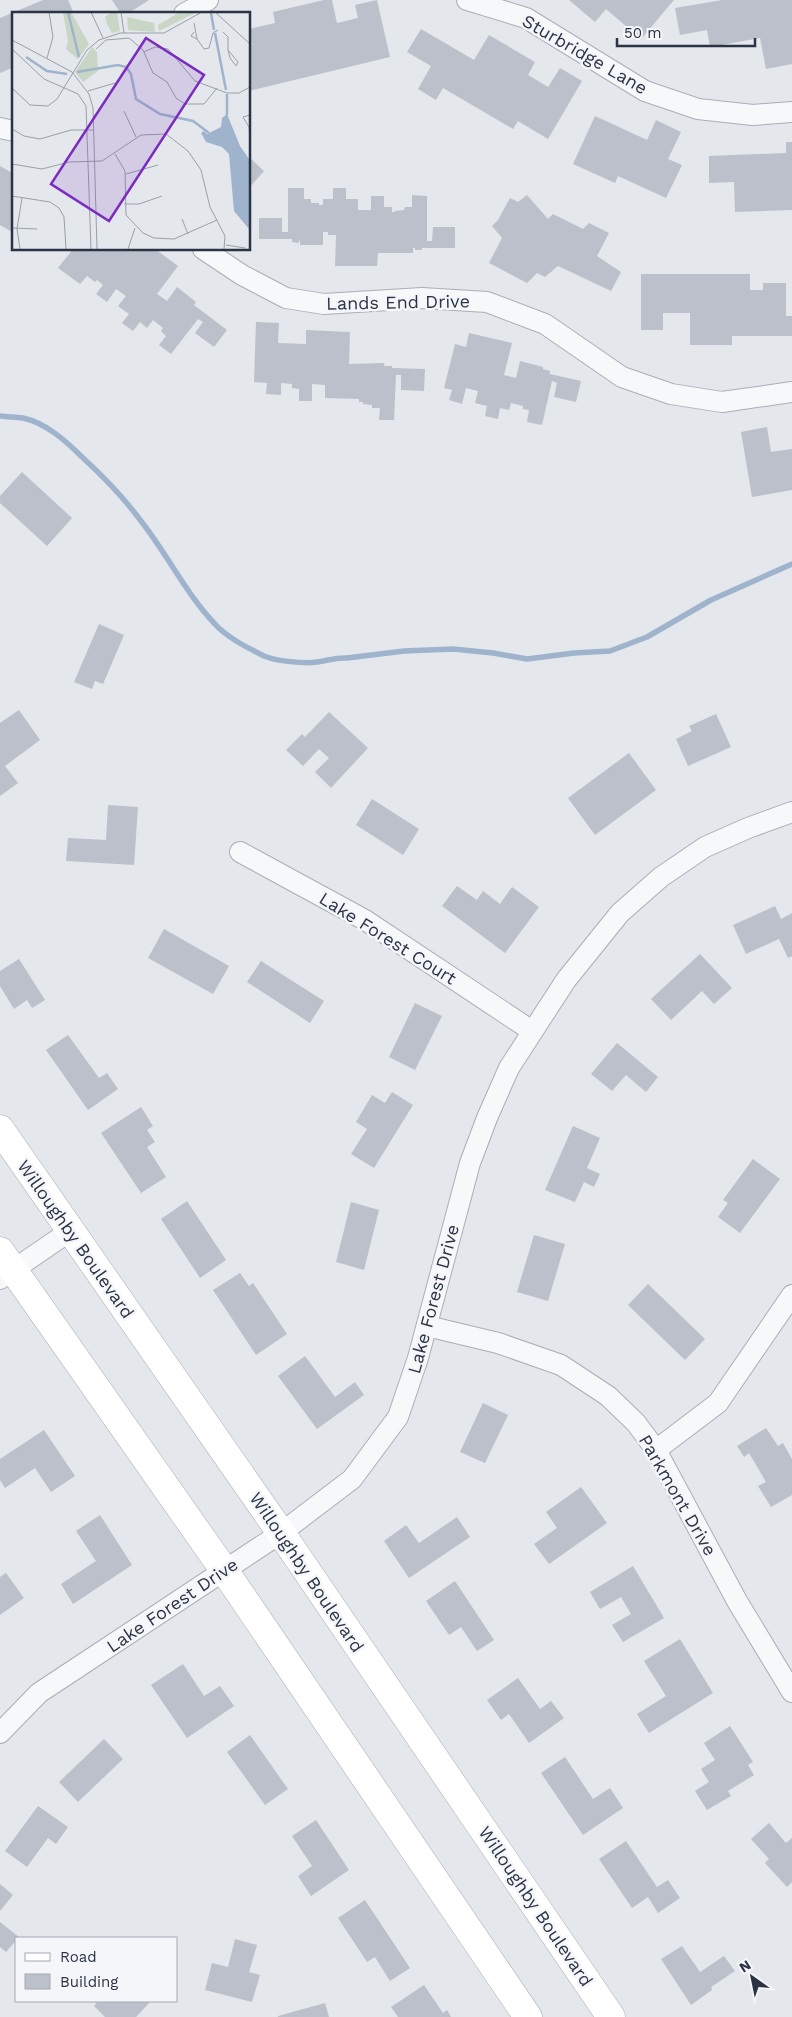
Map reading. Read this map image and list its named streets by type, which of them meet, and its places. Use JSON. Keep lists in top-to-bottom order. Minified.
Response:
{"streets":{"street":["Sturbridge Lane","Lands End Drive","Lake Forest Court","Willoughby Boulevard","Lake Forest Drive","Parkmont Drive"]},"crossings":[["Lake Forest Court","Lake Forest Drive"],["Willoughby Boulevard","Lake Forest Drive"],["Lake Forest Drive","Parkmont Drive"]],"legend":["Road","Building"],"scale_bar":"50 m","north":"top left"}
